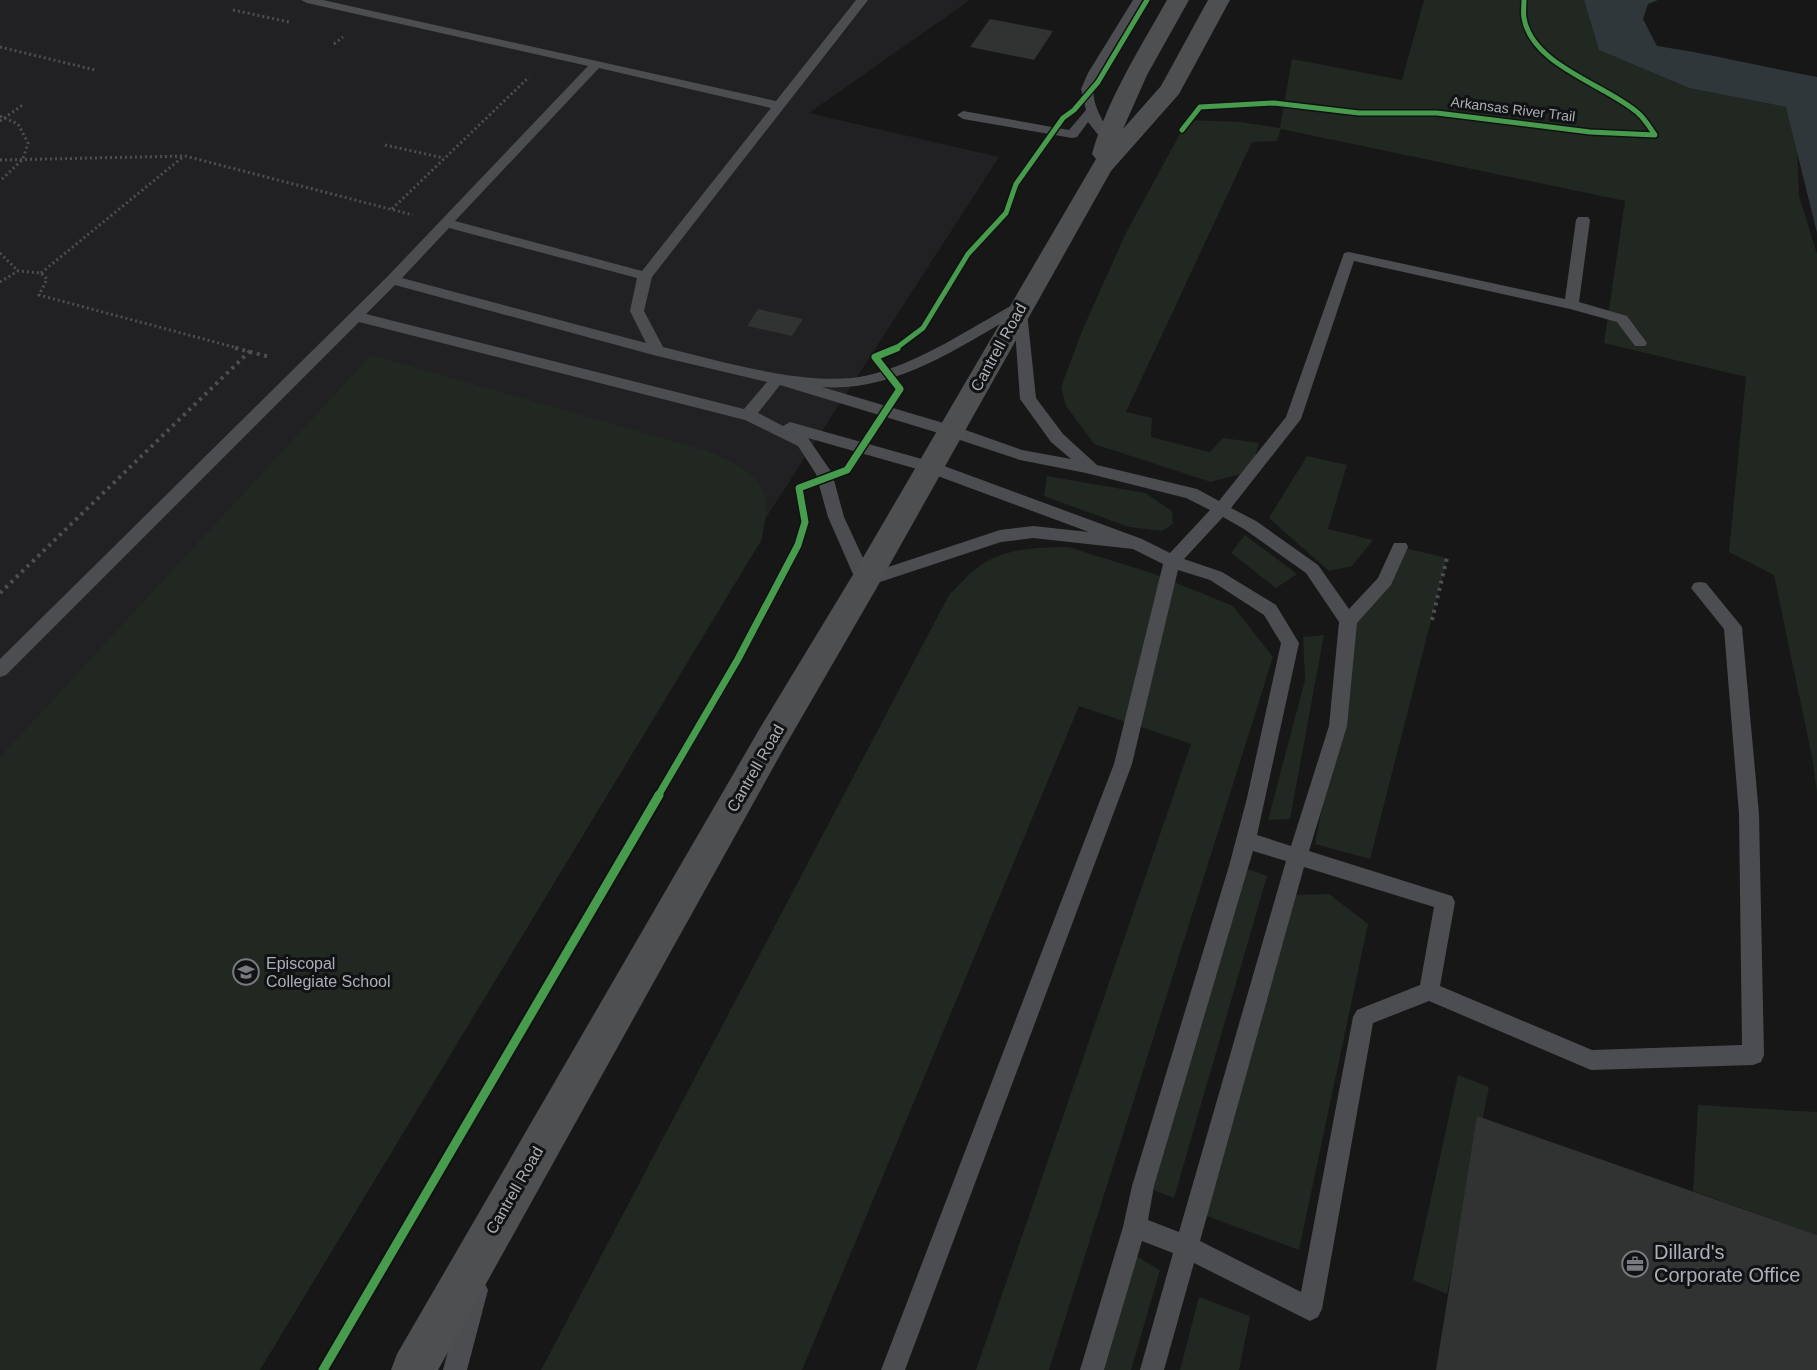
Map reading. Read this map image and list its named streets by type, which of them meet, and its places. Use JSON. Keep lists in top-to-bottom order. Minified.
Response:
{"streets":{"main road":["Cantrell Road"],"cycle path":["Arkansas River Trail"]},"places":{"school or university":["Episcopal Collegiate School"],"office":["Dillard's Corporate Office"]}}
